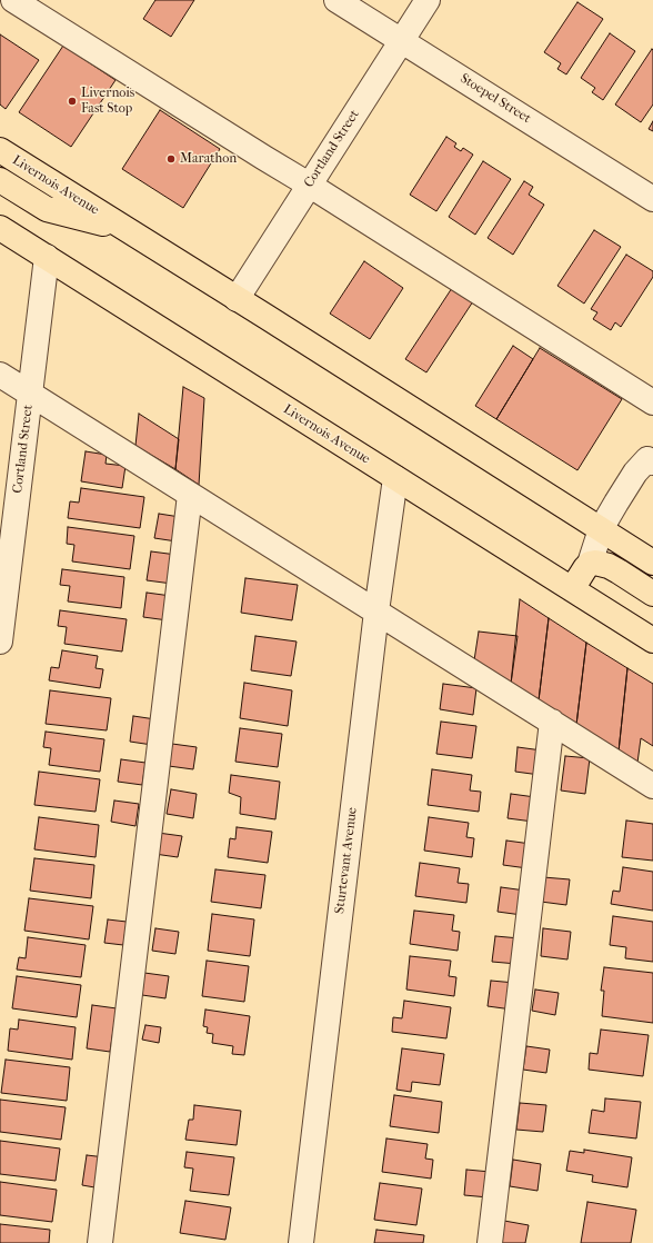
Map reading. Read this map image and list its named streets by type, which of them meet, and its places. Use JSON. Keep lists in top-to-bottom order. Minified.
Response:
{"streets":{"main road":["Livernois Avenue"],"street":["Stoepel Street","Cortland Street","Sturtevant Avenue"]},"crossings":[["Stoepel Street","Cortland Street"],["Cortland Street","Livernois Avenue"],["Livernois Avenue","Sturtevant Avenue"]],"places":["Livernois Fast Stop","Marathon"]}
